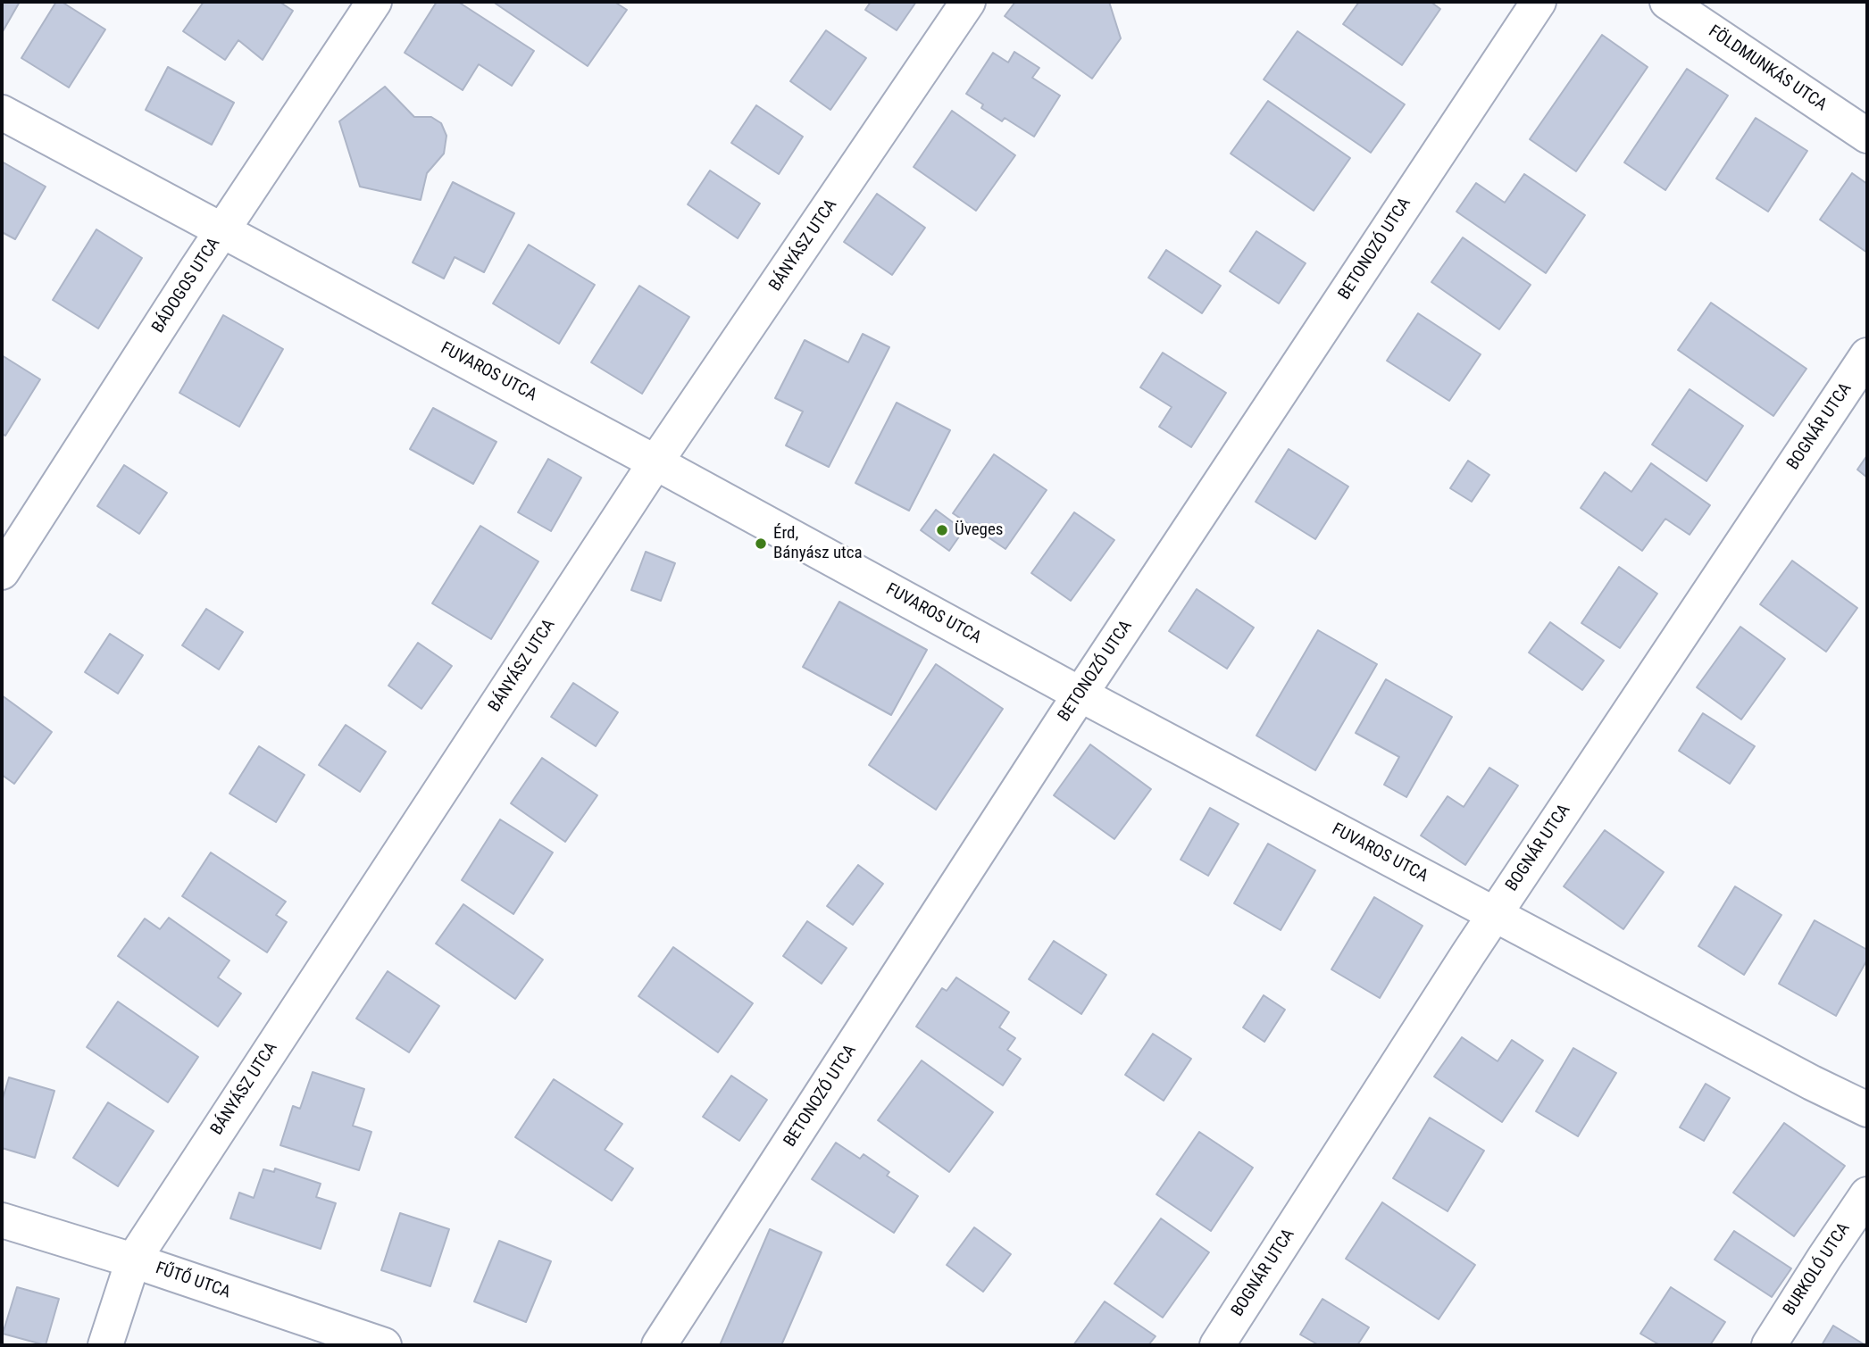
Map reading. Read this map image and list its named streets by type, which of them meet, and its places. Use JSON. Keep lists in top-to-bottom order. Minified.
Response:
{"streets":{"street":["FÖLDMUNKÁS UTCA","BÁNYÁSZ UTCA","BETONOZÓ UTCA","BÁDOGOS UTCA","FUVAROS UTCA","BOGNÁR UTCA","BURKOLÓ UTCA","FŰTŐ UTCA"]},"crossings":[["BÁNYÁSZ UTCA","FUVAROS UTCA"],["BÁNYÁSZ UTCA","FŰTŐ UTCA"],["BETONOZÓ UTCA","FUVAROS UTCA"],["BÁDOGOS UTCA","FUVAROS UTCA"],["FUVAROS UTCA","BOGNÁR UTCA"]],"places":["Üveges","Érd, Bányász utca"]}
